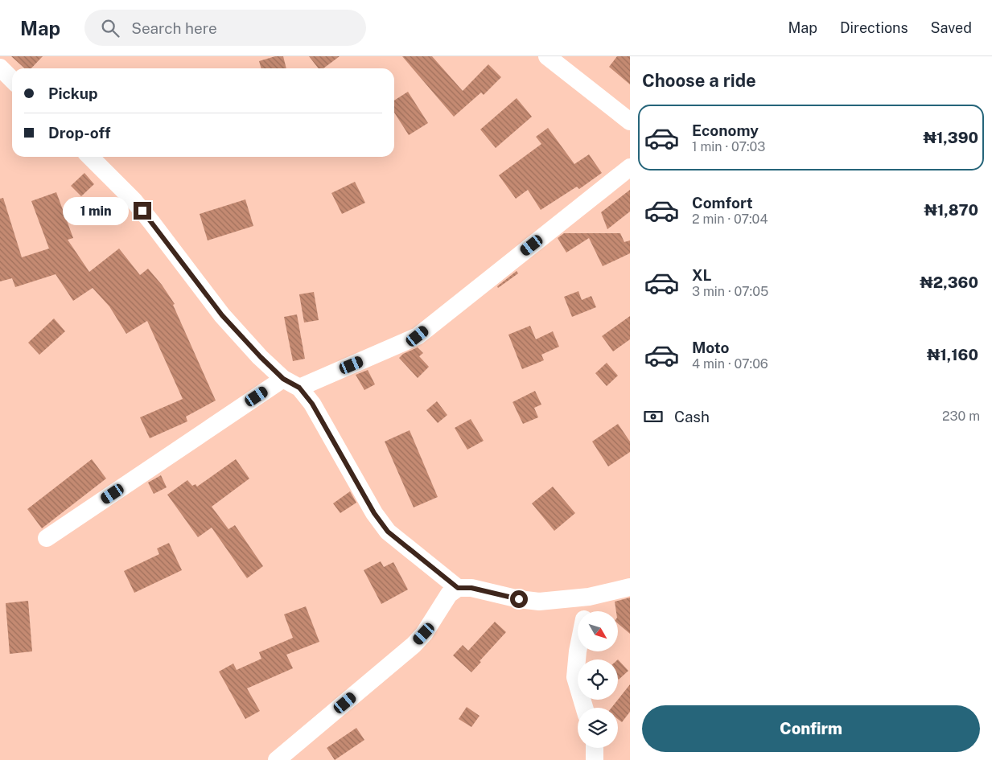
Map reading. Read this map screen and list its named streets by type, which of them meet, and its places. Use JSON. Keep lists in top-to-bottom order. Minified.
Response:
{"north":"bottom right","page":{"header":"Map","search":"Search here","nav":["Map","Directions","Saved"],"heading":"Choose a ride","banner":["Pickup","Drop-off"],"list":[{"name":"Economy","note":"1 min · 07:03","value":"₦1,390"},{"name":"Comfort","note":"2 min · 07:04","value":"₦1,870"},{"name":"XL","note":"3 min · 07:05","value":"₦2,360"},{"name":"Moto","note":"4 min · 07:06","value":"₦1,160"}],"bubble":"1 min","pay":["Cash","230 m"],"buttons":"Confirm"}}
